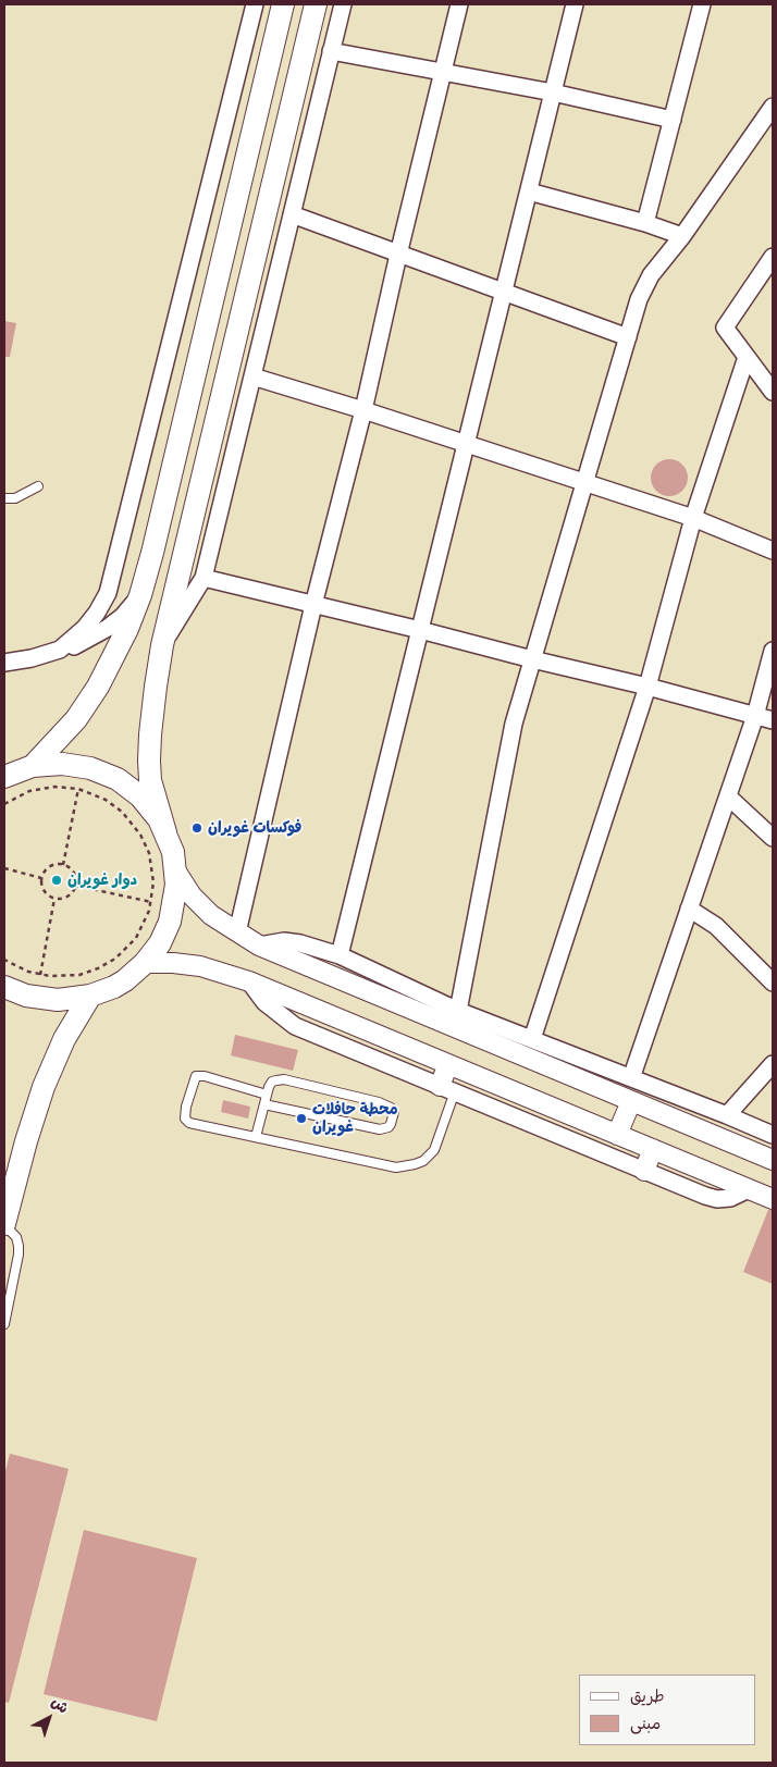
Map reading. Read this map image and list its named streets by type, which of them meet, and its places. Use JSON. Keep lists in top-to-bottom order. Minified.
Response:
{"places":["فوكسات غويران","دوار غويران","محطة حافلات غويران"],"legend":["طريق","مبنى"],"north":"top right"}
